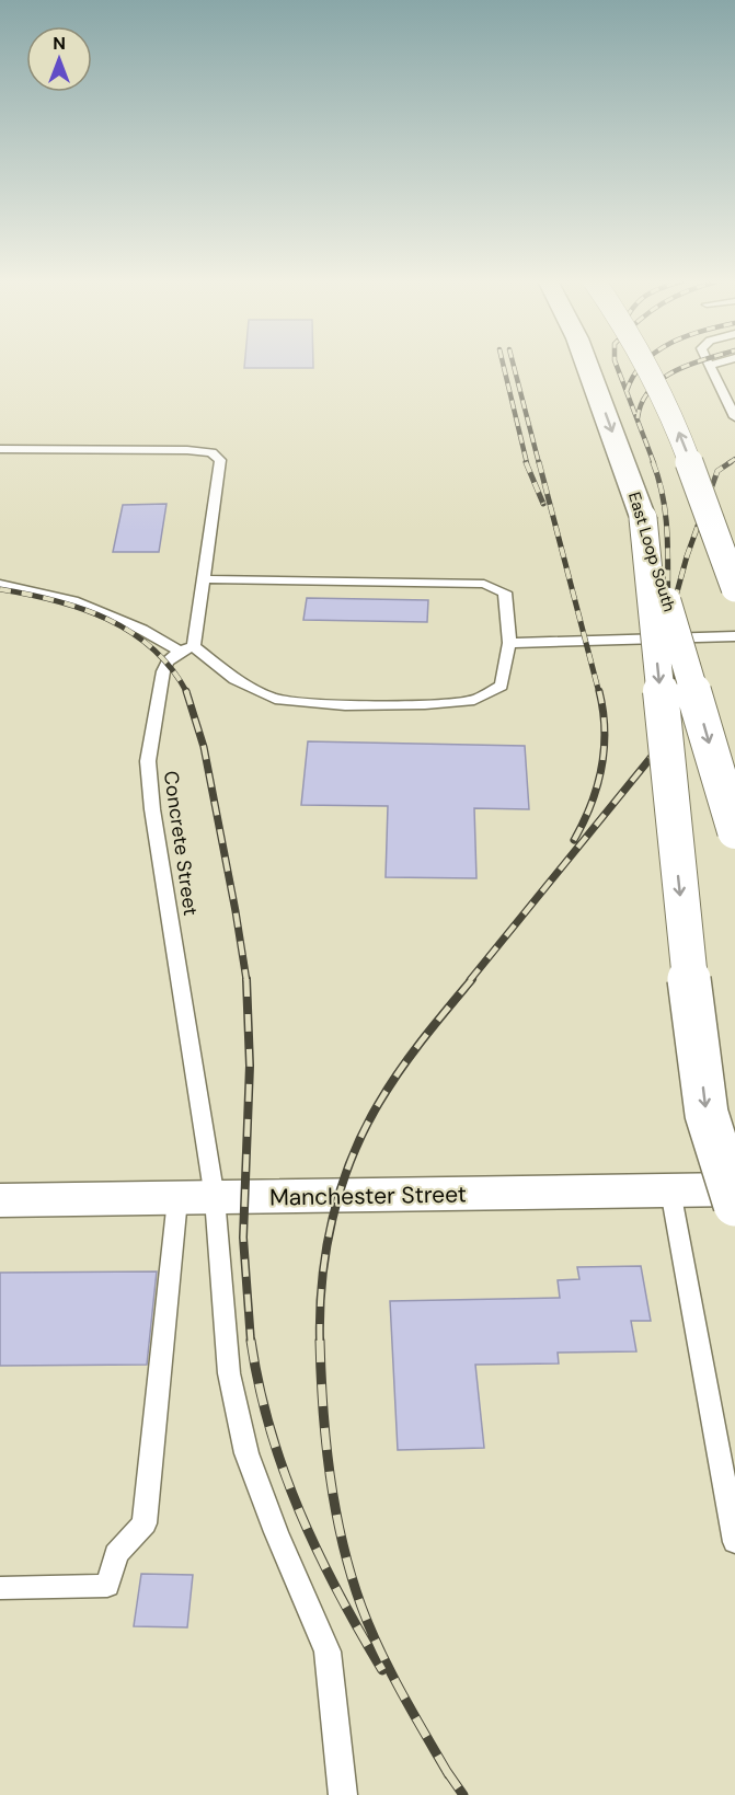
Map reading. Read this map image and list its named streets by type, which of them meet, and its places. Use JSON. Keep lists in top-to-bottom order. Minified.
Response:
{"streets":{"main road":["East Loop South","Manchester Street"],"lane":["Concrete Street"]},"crossings":[["Concrete Street","Manchester Street"]],"north":"top"}
